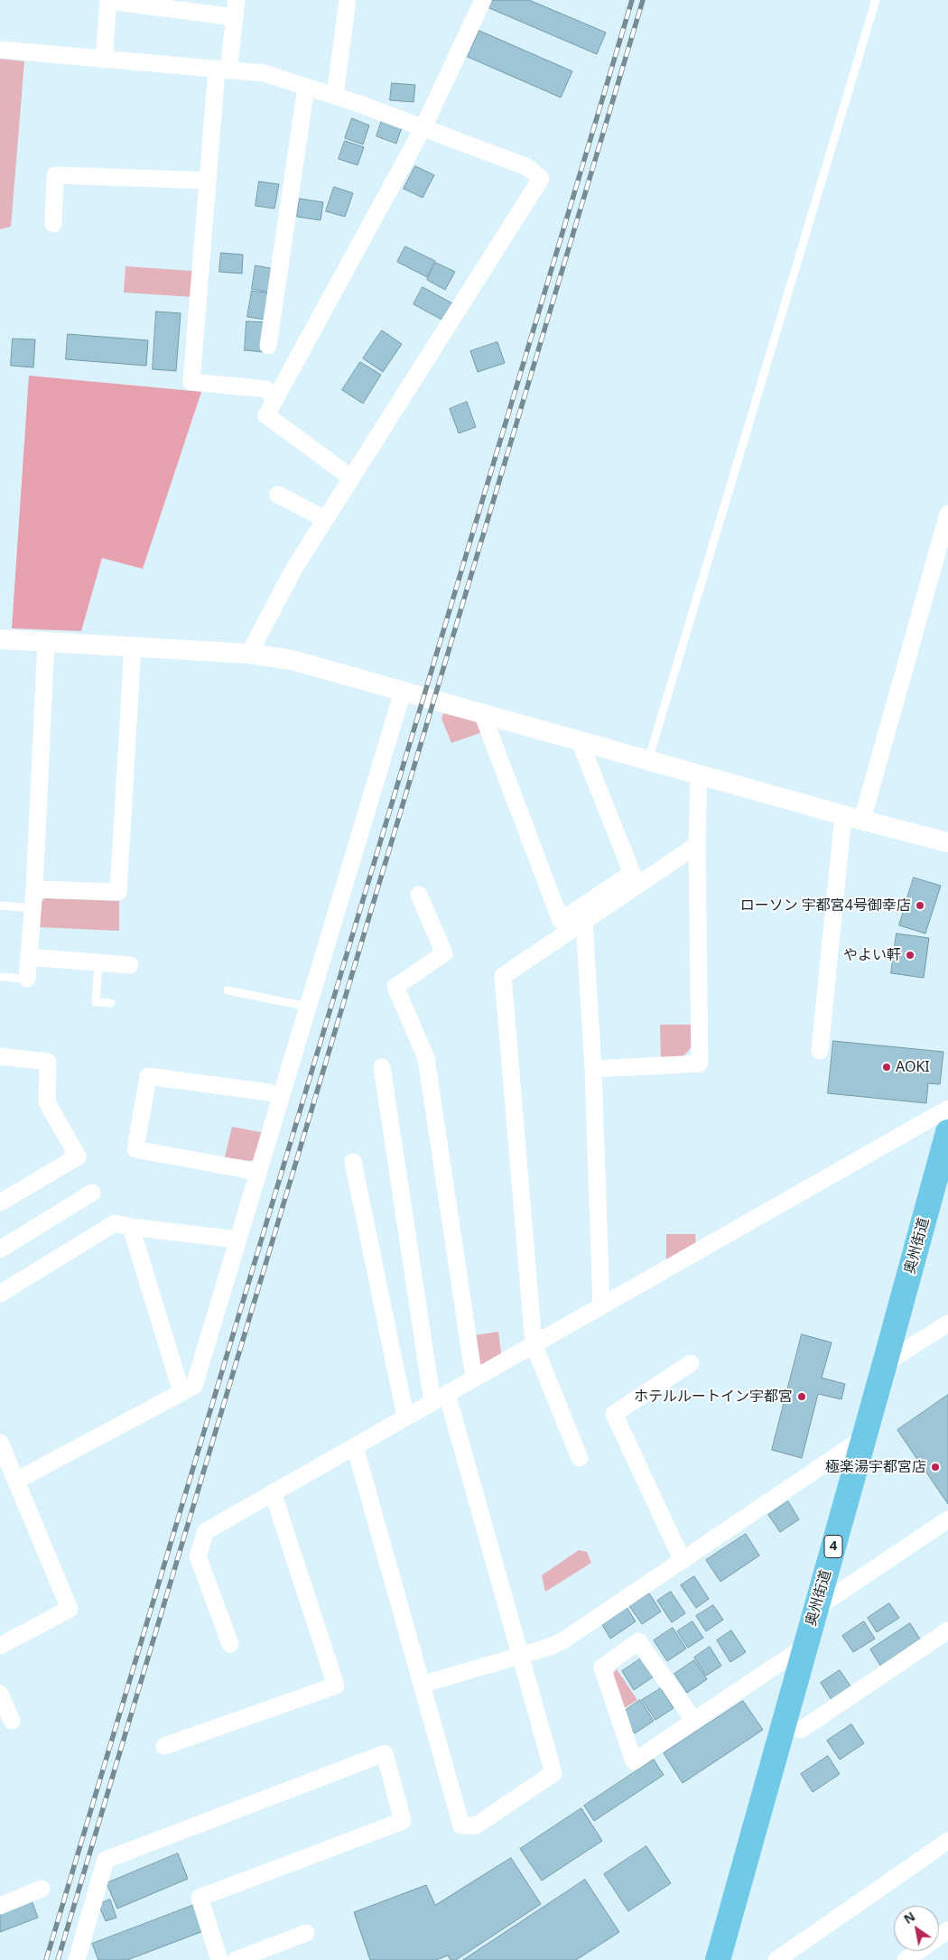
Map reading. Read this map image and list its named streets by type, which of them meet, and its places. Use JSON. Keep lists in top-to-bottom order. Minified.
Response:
{"streets":{"highway":["奥州街道","4"]},"places":["ローソン 宇都宮4号御幸店","やよい軒","AOKI","ホテルルートイン宇都宮","極楽湯宇都宮店"],"north":"top left"}
